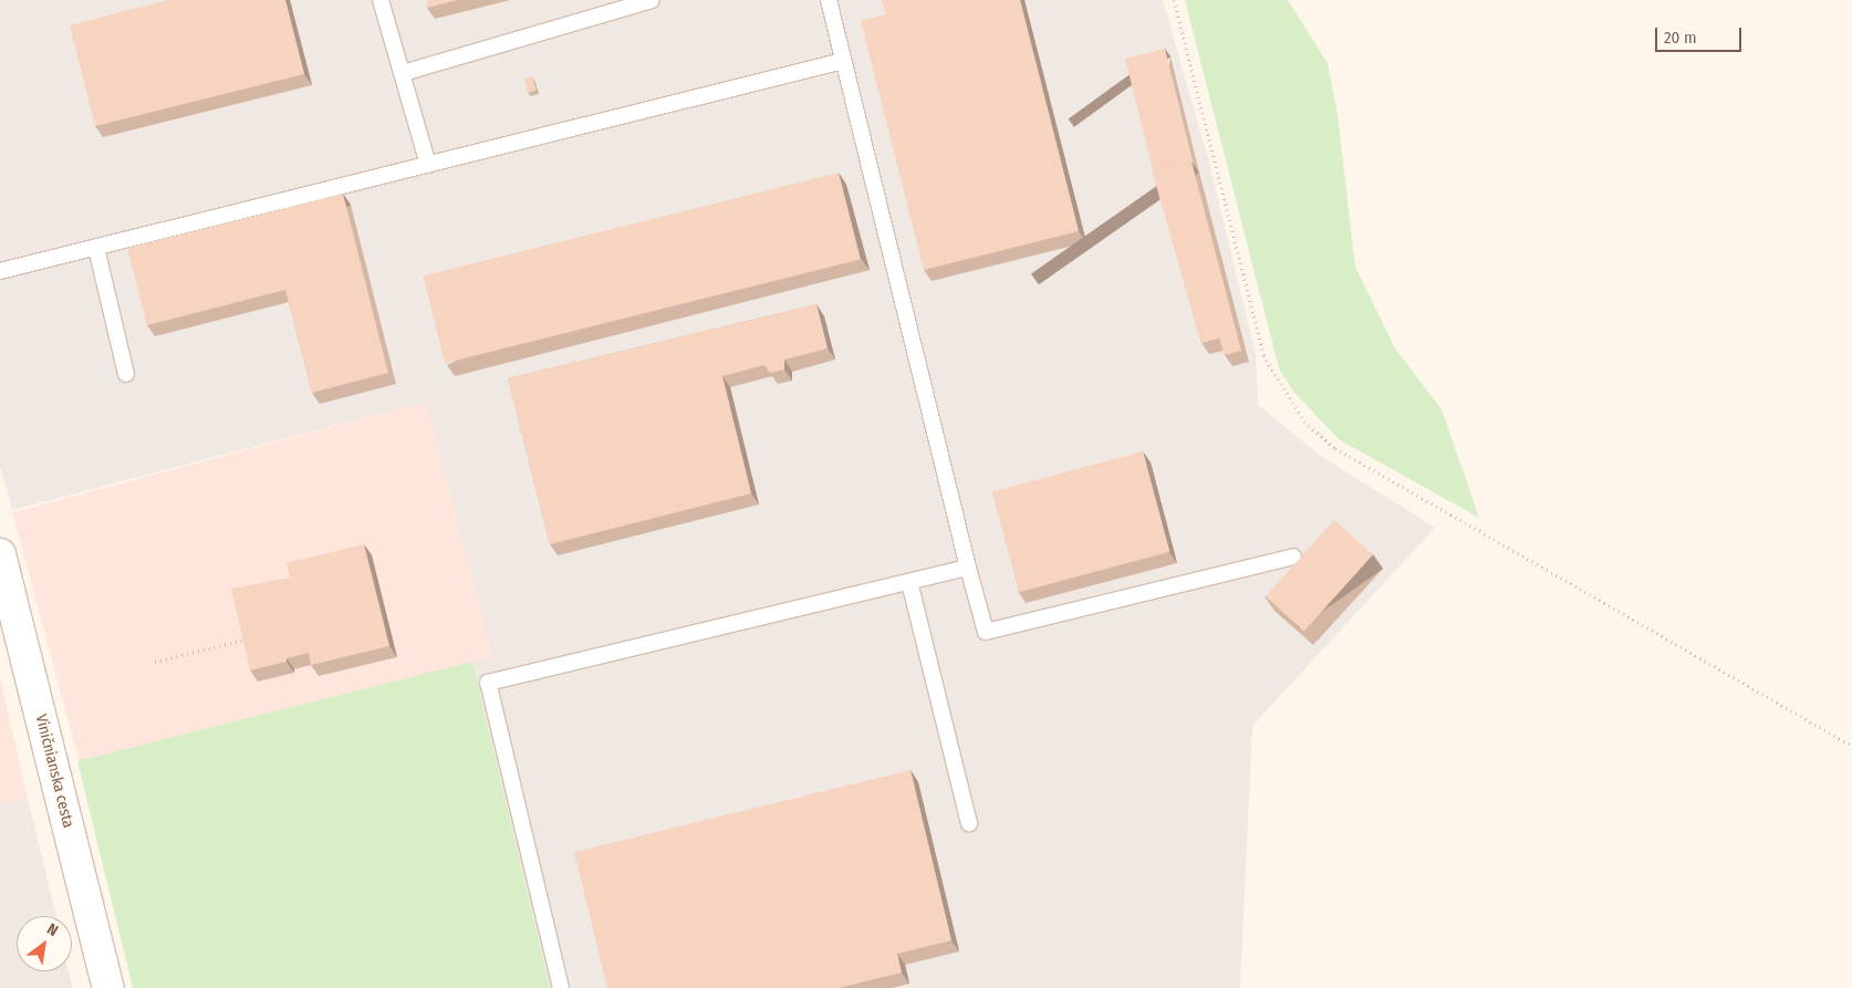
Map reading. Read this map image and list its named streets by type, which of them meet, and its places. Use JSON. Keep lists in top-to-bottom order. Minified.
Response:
{"streets":{"main road":["Viničnianska cesta"]},"scale_bar":"20 m","north":"top right"}
